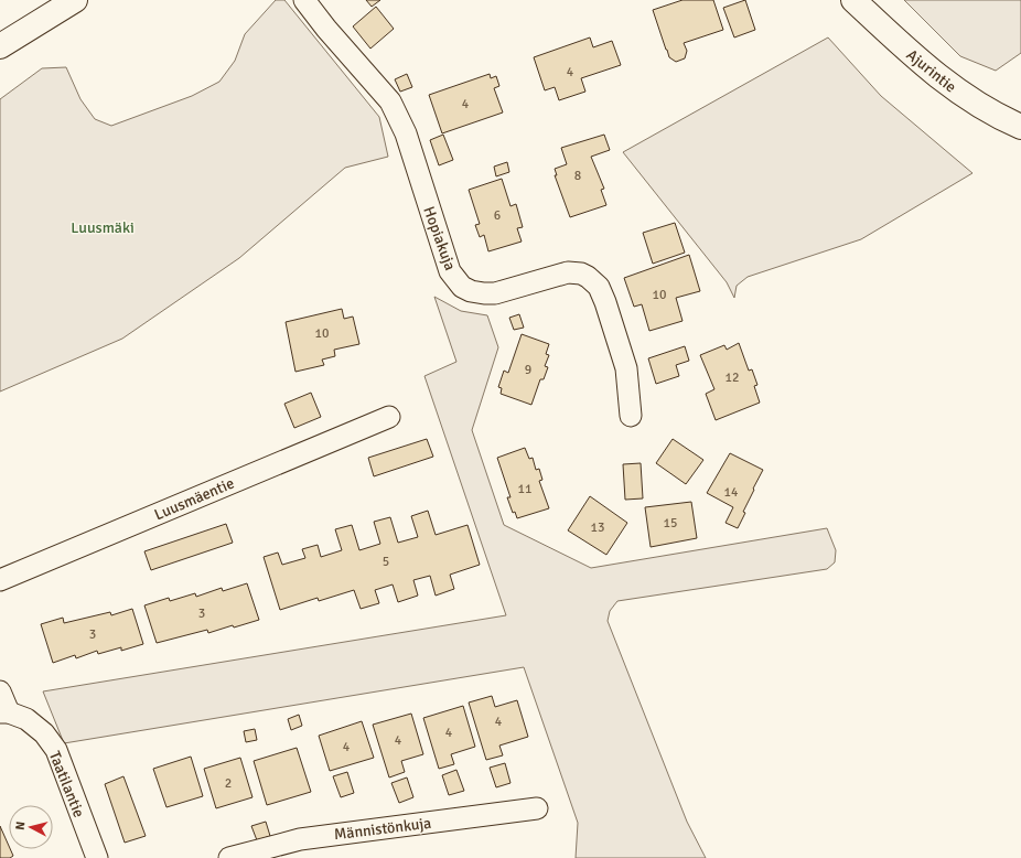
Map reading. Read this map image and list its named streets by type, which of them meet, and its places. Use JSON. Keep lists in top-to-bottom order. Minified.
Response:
{"streets":{"street":["Ajurintie","Hopiakuja","Luusmäentie","Taatilantie","Männistönkuja"]},"parks":["Luusmäki"],"house_numbers":["4","4","8","6","10","10","9","12","11","14","15","13","5","3","3","4","4","4","4","2"],"north":"left"}
